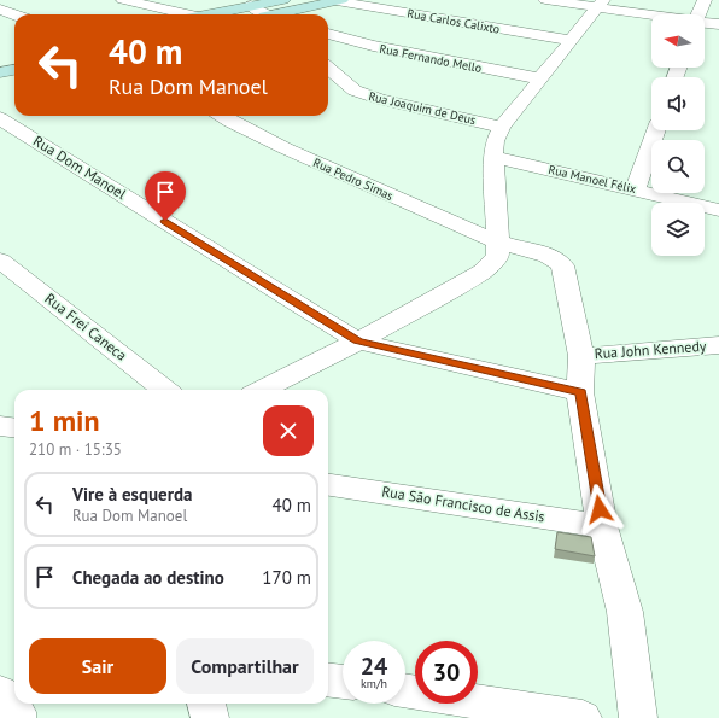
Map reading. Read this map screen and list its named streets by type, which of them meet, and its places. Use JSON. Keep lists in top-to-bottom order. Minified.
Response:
{"streets":{"street":["Rua Carlos Calixto","Rua Fernando Mello","Rua Joaquim de Deus","Rua Dom Manoel","Rua Pedro Simas","Rua Manoel Félix","Rua Frei Caneca","Rua John Kennedy","Rua São Francisco de Assis"]},"crossings":[["Rua Dom Manoel","Rua Pedro Simas"],["Rua Pedro Simas","Rua John Kennedy"],["Rua Pedro Simas","Rua São Francisco de Assis"]],"north":"left","page":{"turn":["40 m","Rua Dom Manoel"],"heading":["1 min","210 m · 15:35"],"list":[{"name":"Vire à esquerda","note":"Rua Dom Manoel","value":"40 m"},{"name":"Chegada ao destino","value":"170 m"}],"buttons":["Sair","Compartilhar"],"speed":"24 km/h","limit":"30"}}
